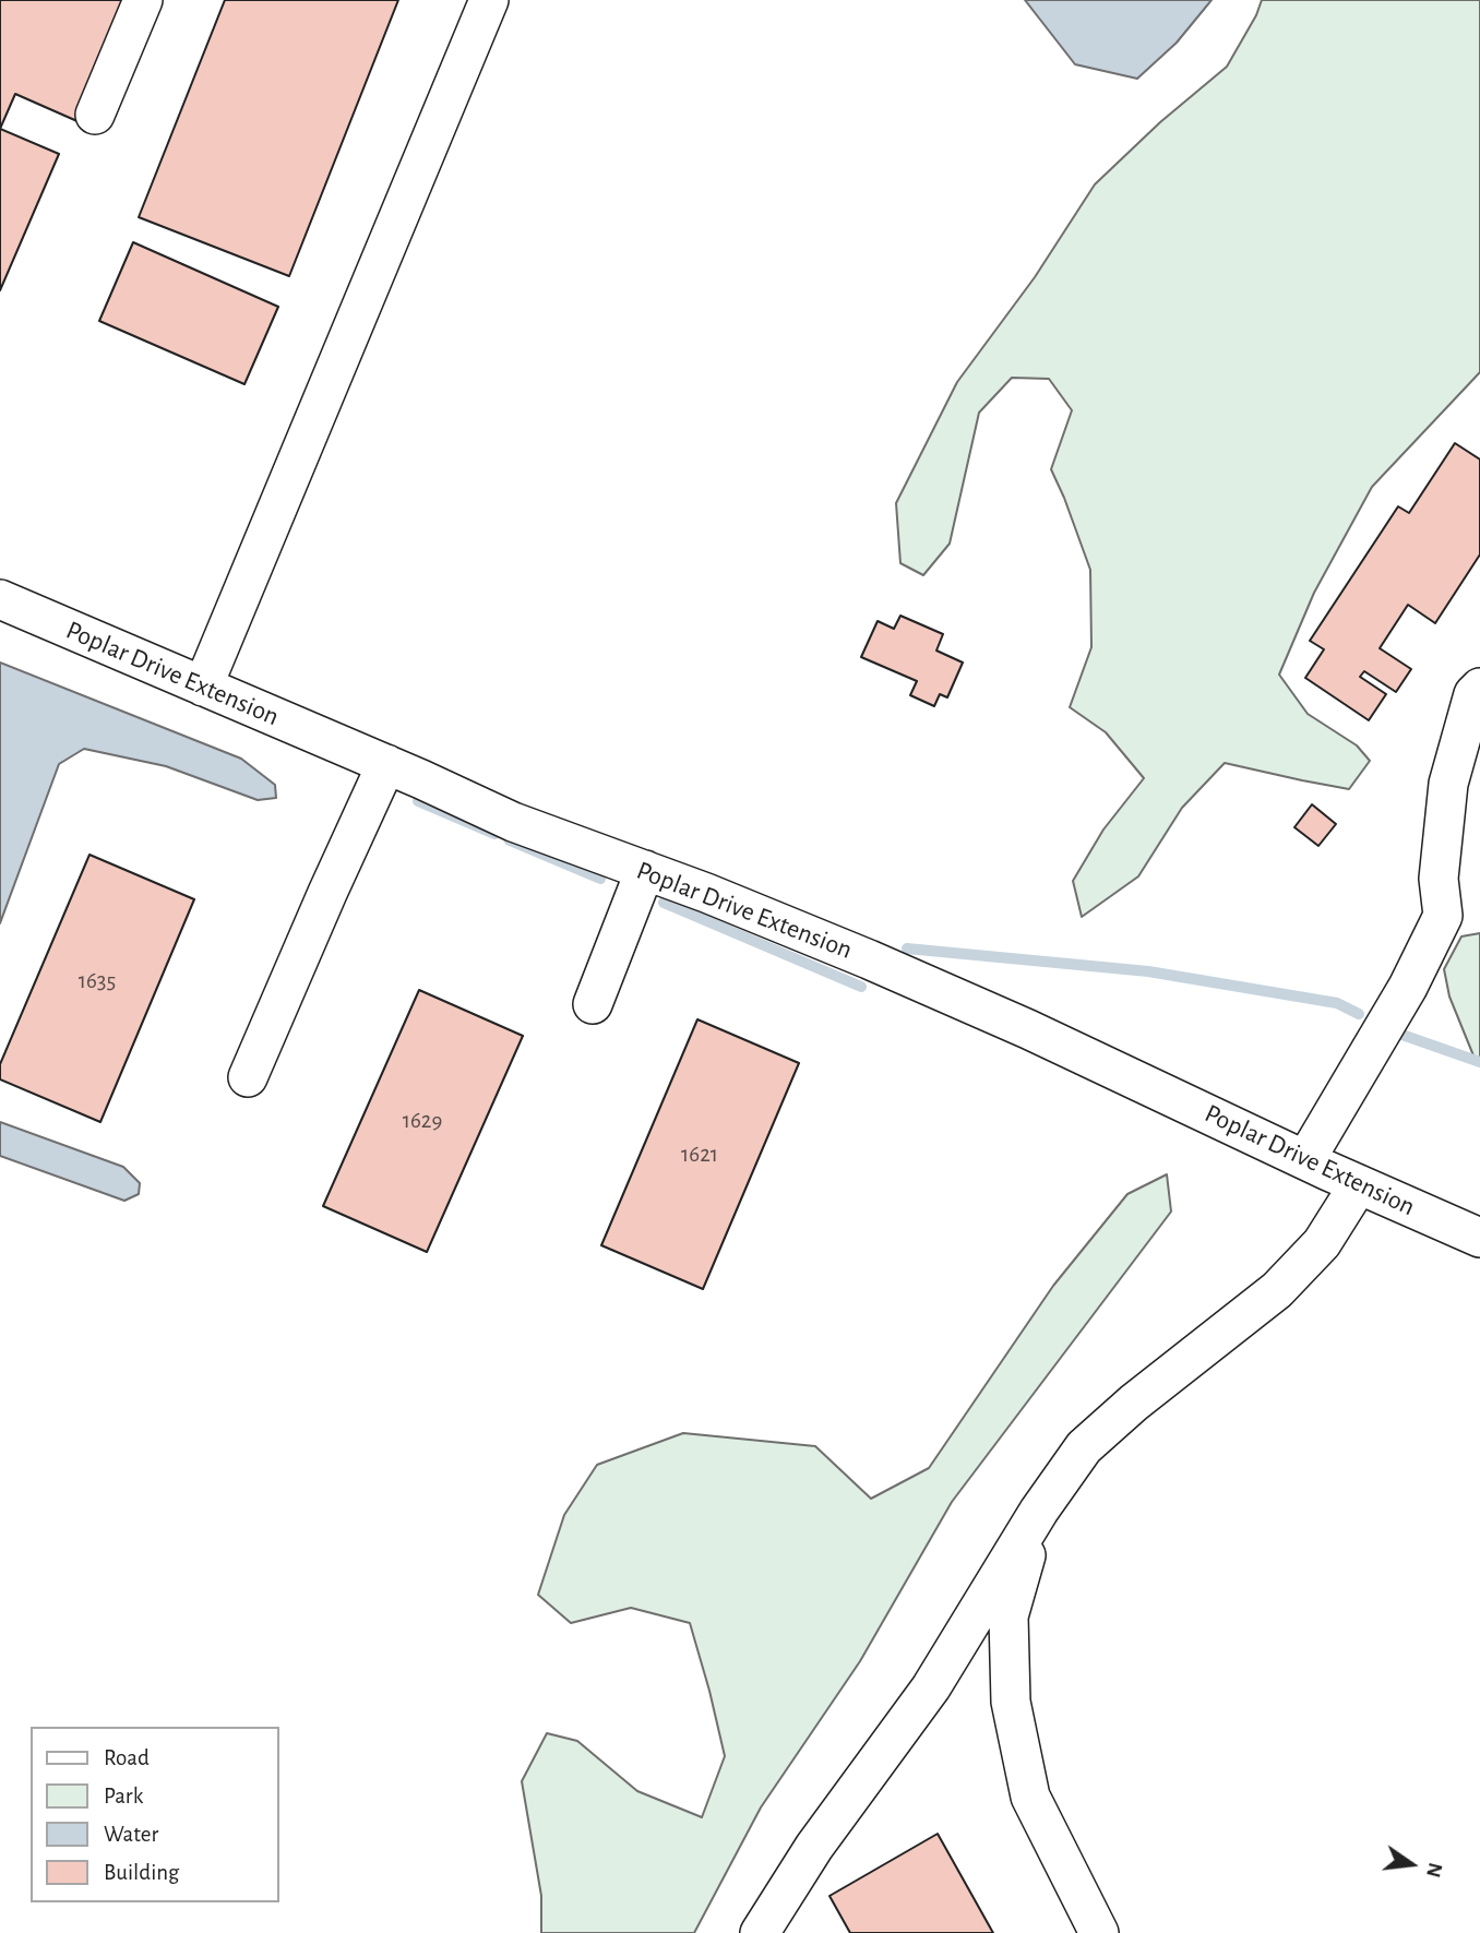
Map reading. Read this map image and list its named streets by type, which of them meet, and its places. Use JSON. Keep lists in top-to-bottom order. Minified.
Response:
{"streets":{"street":["Poplar Drive Extension"]},"house_numbers":["1635","1629","1621"],"legend":["Road","Park","Water","Building"],"north":"right"}
